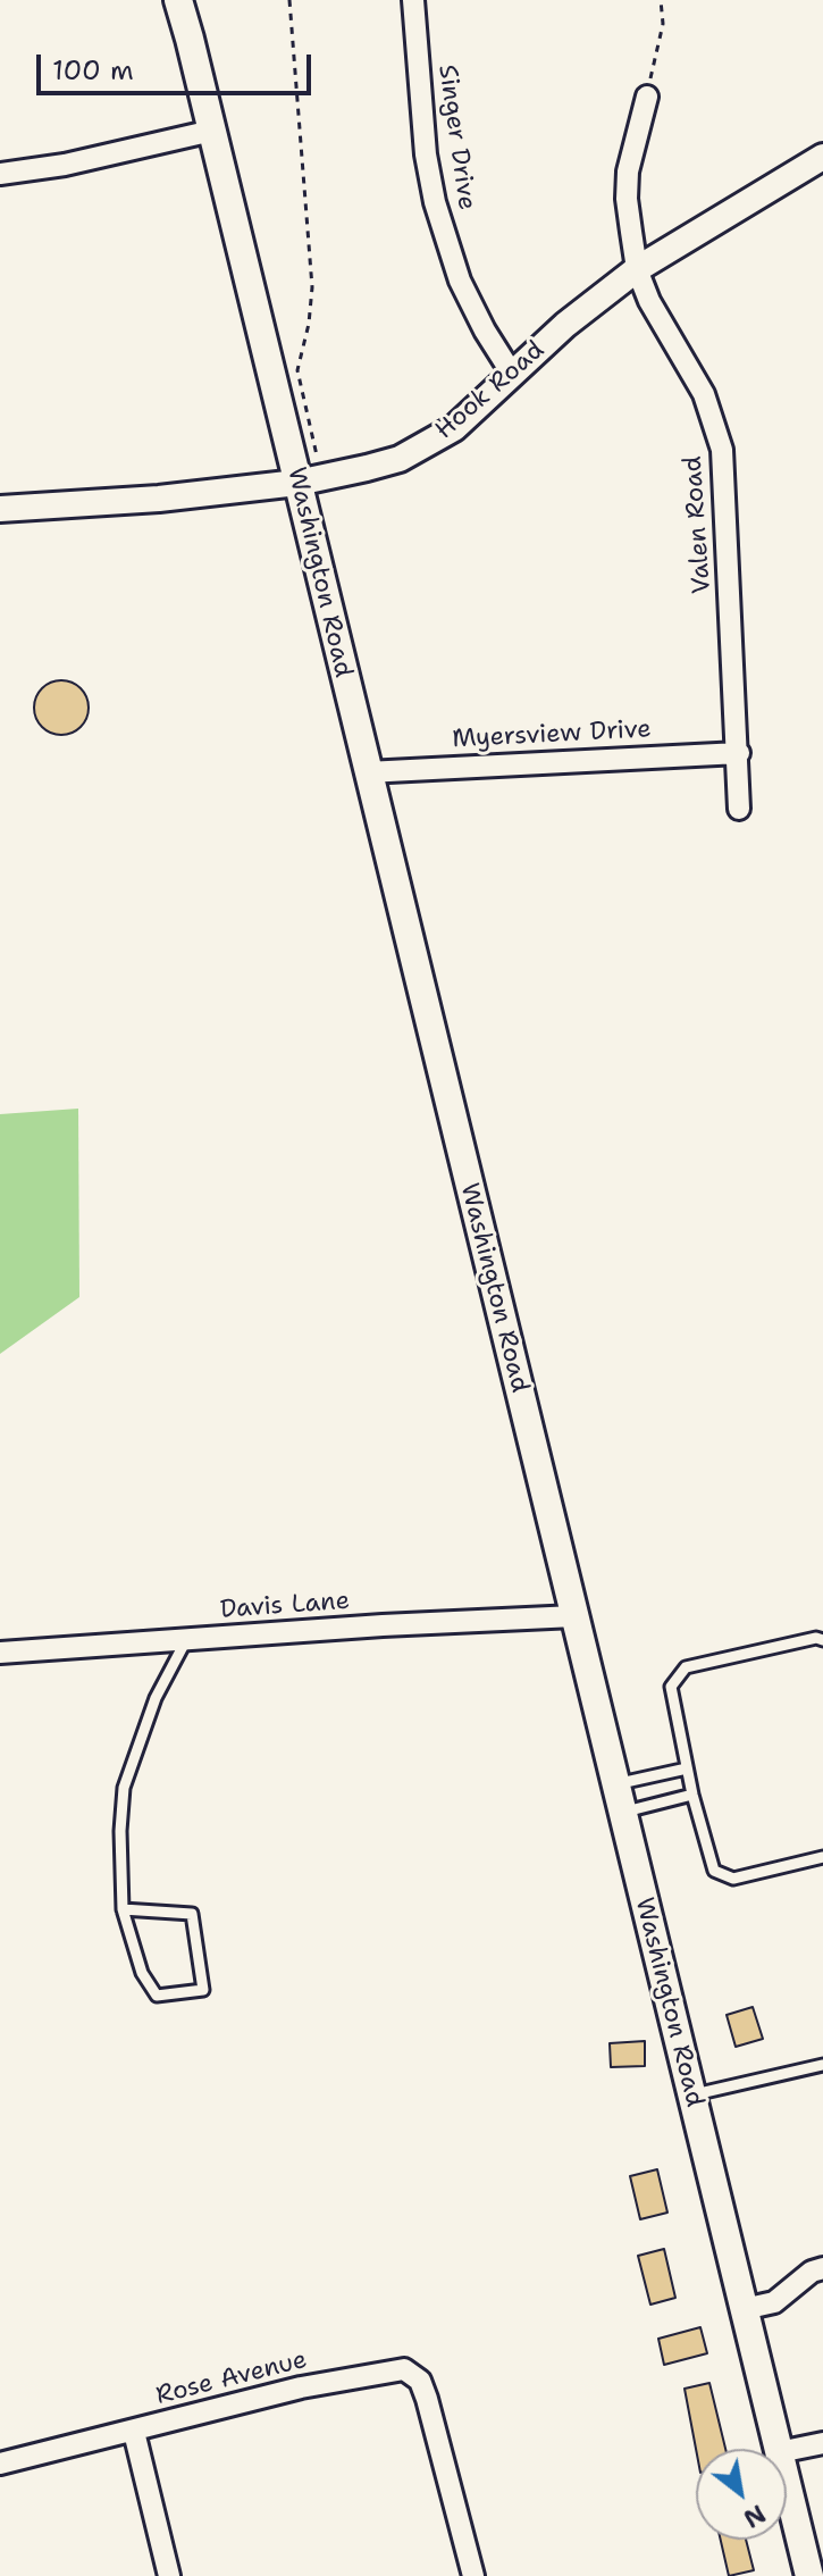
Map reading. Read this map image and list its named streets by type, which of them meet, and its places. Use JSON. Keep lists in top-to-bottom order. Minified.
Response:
{"streets":{"main road":["Washington Road"],"street":["Singer Drive","Hook Road","Valen Road","Myersview Drive","Davis Lane","Rose Avenue"]},"crossings":[["Singer Drive","Hook Road"],["Hook Road","Valen Road"],["Hook Road","Washington Road"],["Valen Road","Myersview Drive"],["Washington Road","Myersview Drive"],["Washington Road","Davis Lane"]],"scale_bar":"100 m","north":"bottom right"}
